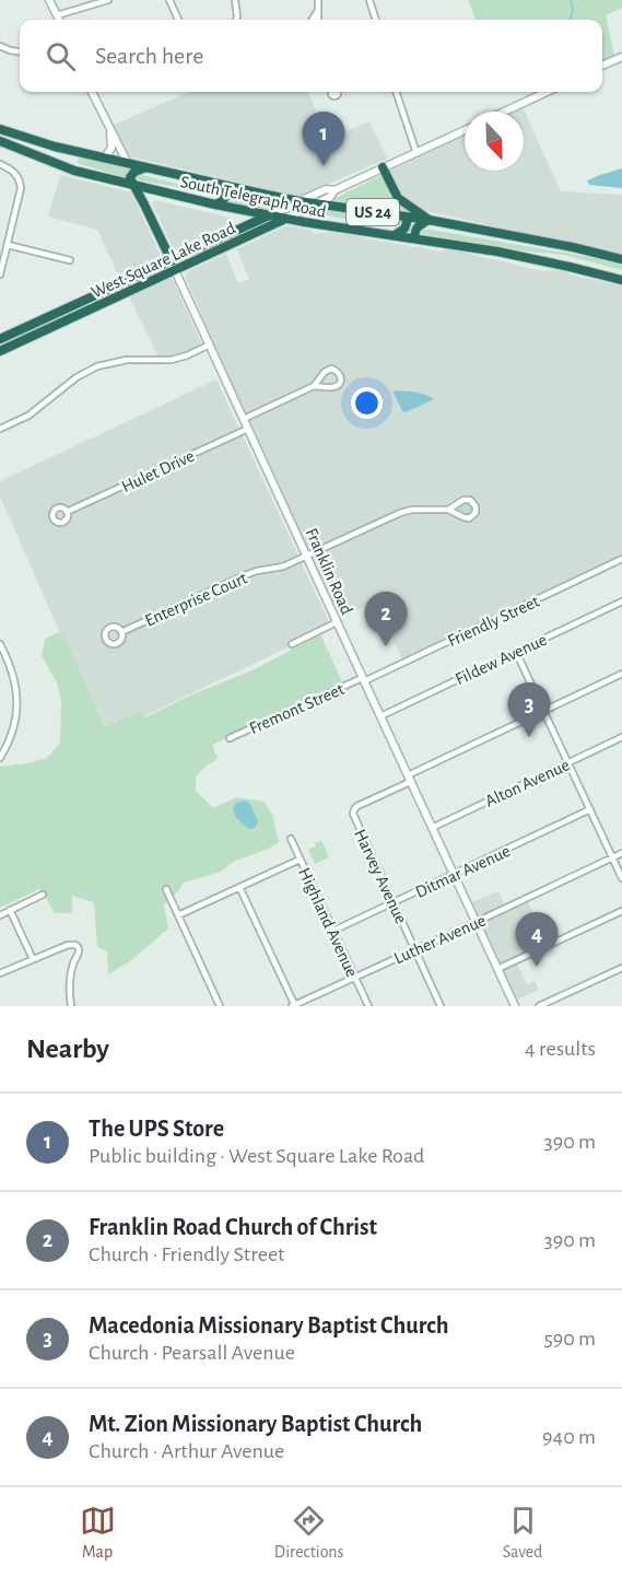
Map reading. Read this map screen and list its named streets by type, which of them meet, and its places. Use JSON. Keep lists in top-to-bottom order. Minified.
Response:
{"streets":{"highway":["South Telegraph Road","US 24","West Square Lake Road","Franklin Road"],"street":["Hulet Drive","Enterprise Court","Friendly Street","Fildew Avenue","Fremont Street","Alton Avenue","Ditmar Avenue","Harvey Avenue","Highland Avenue","Luther Avenue"]},"crossings":[["South Telegraph Road","West Square Lake Road"],["South Telegraph Road","Franklin Road"],["West Square Lake Road","Franklin Road"],["Hulet Drive","Franklin Road"],["Franklin Road","Enterprise Court"],["Franklin Road","Friendly Street"],["Franklin Road","Fildew Avenue"],["Franklin Road","Fremont Street"],["Franklin Road","Alton Avenue"],["Franklin Road","Ditmar Avenue"],["Franklin Road","Harvey Avenue"],["Franklin Road","Luther Avenue"],["Friendly Street","Fremont Street"],["Ditmar Avenue","Harvey Avenue"],["Ditmar Avenue","Highland Avenue"],["Harvey Avenue","Luther Avenue"],["Highland Avenue","Luther Avenue"]],"north":"bottom right","page":{"search":"Search here","pins":["1","2","3","4"],"heading":["Nearby","4 results"],"list":[{"mark":"1","name":"The UPS Store","note":"Public building · West Square Lake Road","value":"390 m"},{"mark":"2","name":"Franklin Road Church of Christ","note":"Church · Friendly Street","value":"390 m"},{"mark":"3","name":"Macedonia Missionary Baptist Church","note":"Church · Pearsall Avenue","value":"590 m"},{"mark":"4","name":"Mt. Zion Missionary Baptist Church","note":"Church · Arthur Avenue","value":"940 m"}],"nav":["Map","Directions","Saved"]}}
